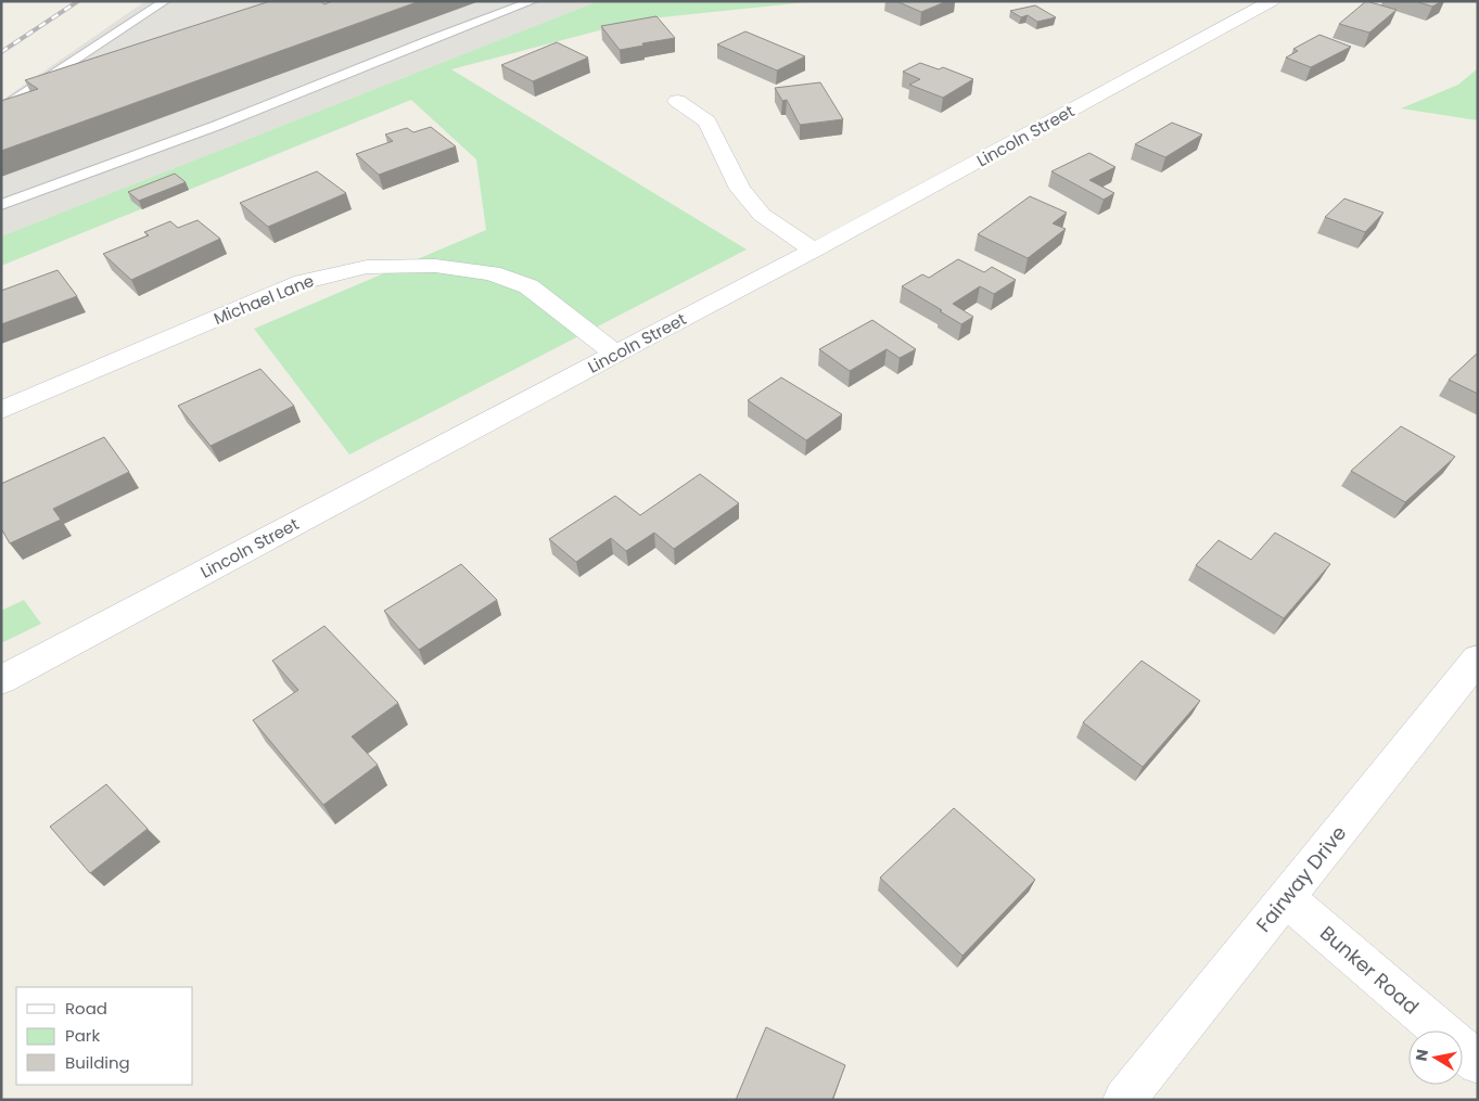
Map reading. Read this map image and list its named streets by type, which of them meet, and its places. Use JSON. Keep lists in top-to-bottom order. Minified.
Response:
{"streets":{"street":["Lincoln Street","Michael Lane","Fairway Drive","Bunker Road"]},"crossings":[["Lincoln Street","Michael Lane"],["Fairway Drive","Bunker Road"]],"legend":["Road","Park","Building"],"north":"left"}
